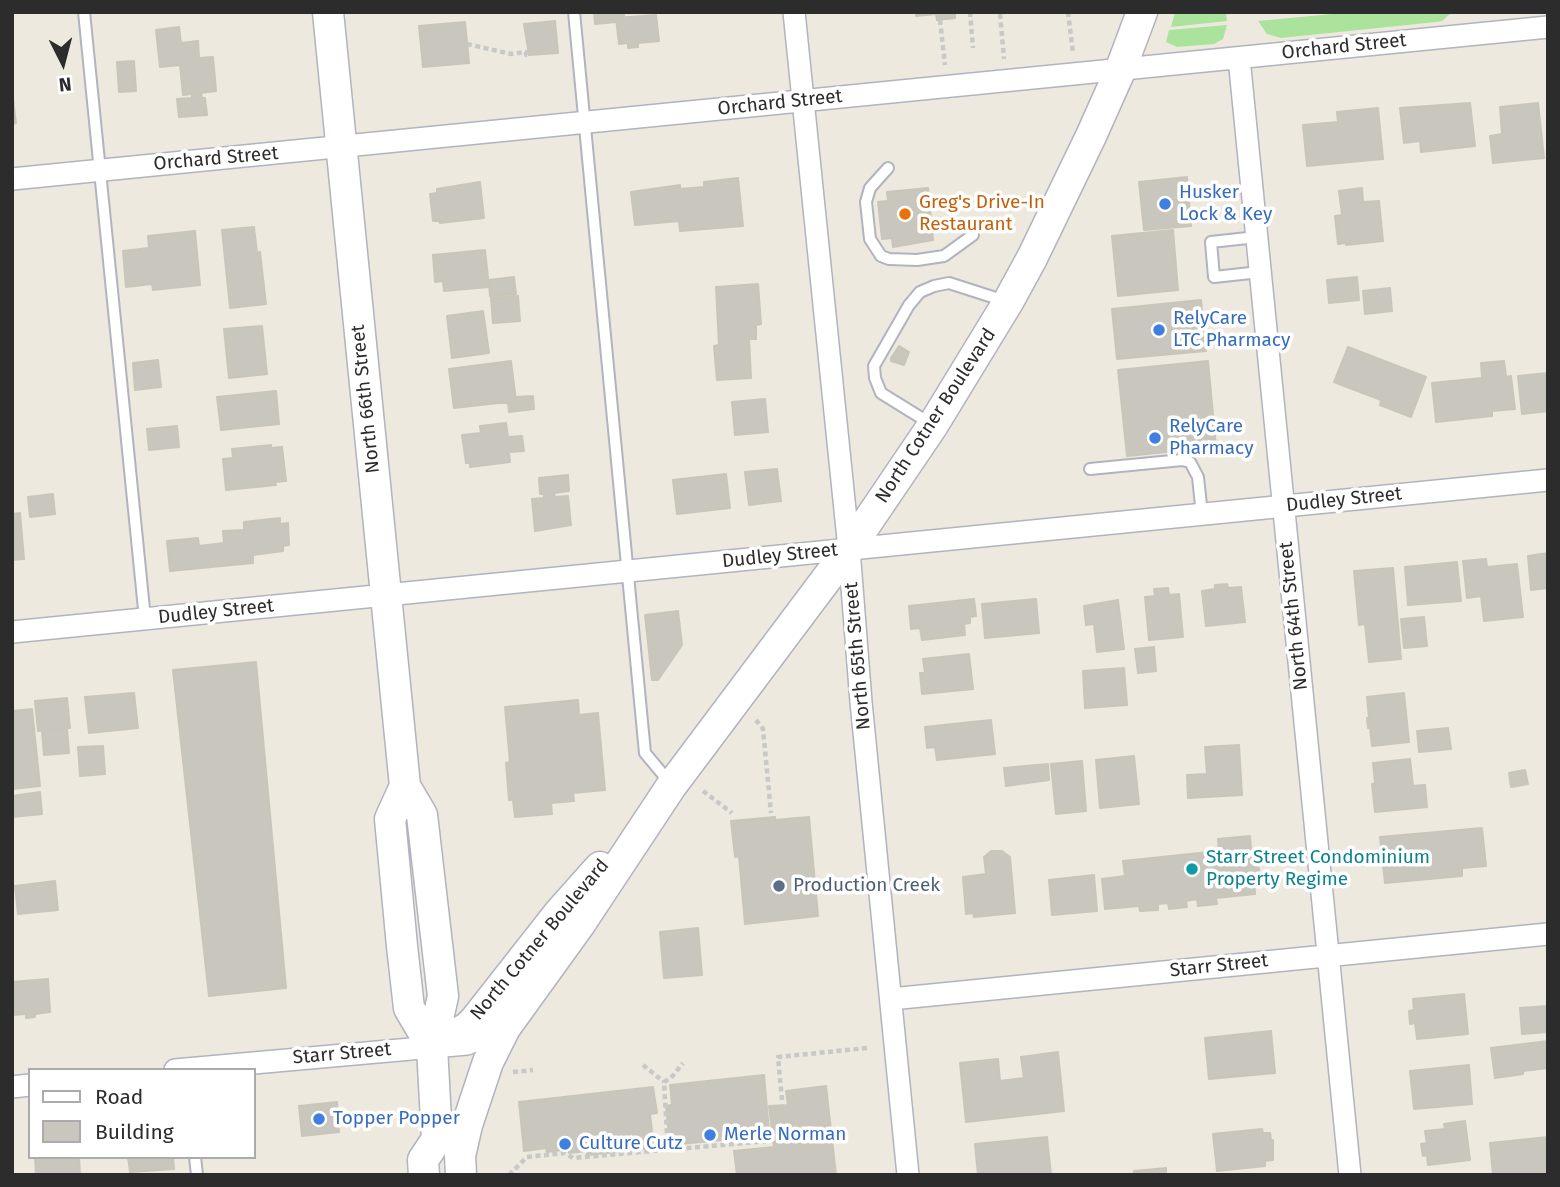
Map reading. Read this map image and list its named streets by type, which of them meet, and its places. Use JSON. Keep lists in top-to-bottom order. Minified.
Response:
{"streets":{"main road":["North 66th Street","North Cotner Boulevard"],"street":["Orchard Street","Dudley Street","North 64th Street","North 65th Street","Starr Street"]},"crossings":[["Orchard Street","North 66th Street"],["Orchard Street","North Cotner Boulevard"],["Orchard Street","North 64th Street"],["Orchard Street","North 65th Street"],["North 66th Street","North Cotner Boulevard"],["North 66th Street","Dudley Street"],["North 66th Street","Starr Street"],["North Cotner Boulevard","Dudley Street"],["North Cotner Boulevard","North 65th Street"],["North Cotner Boulevard","Starr Street"],["Dudley Street","North 64th Street"],["Dudley Street","North 65th Street"],["North 64th Street","Starr Street"],["North 65th Street","Starr Street"]],"places":["Husker Lock & Key","Greg's Drive-In Restaurant","RelyCare LTC Pharmacy","RelyCare Pharmacy","Starr Street Condominium Property Regime","Production Creek","Topper Popper","Merle Norman","Culture Cutz"],"legend":["Road","Building"],"north":"bottom"}
